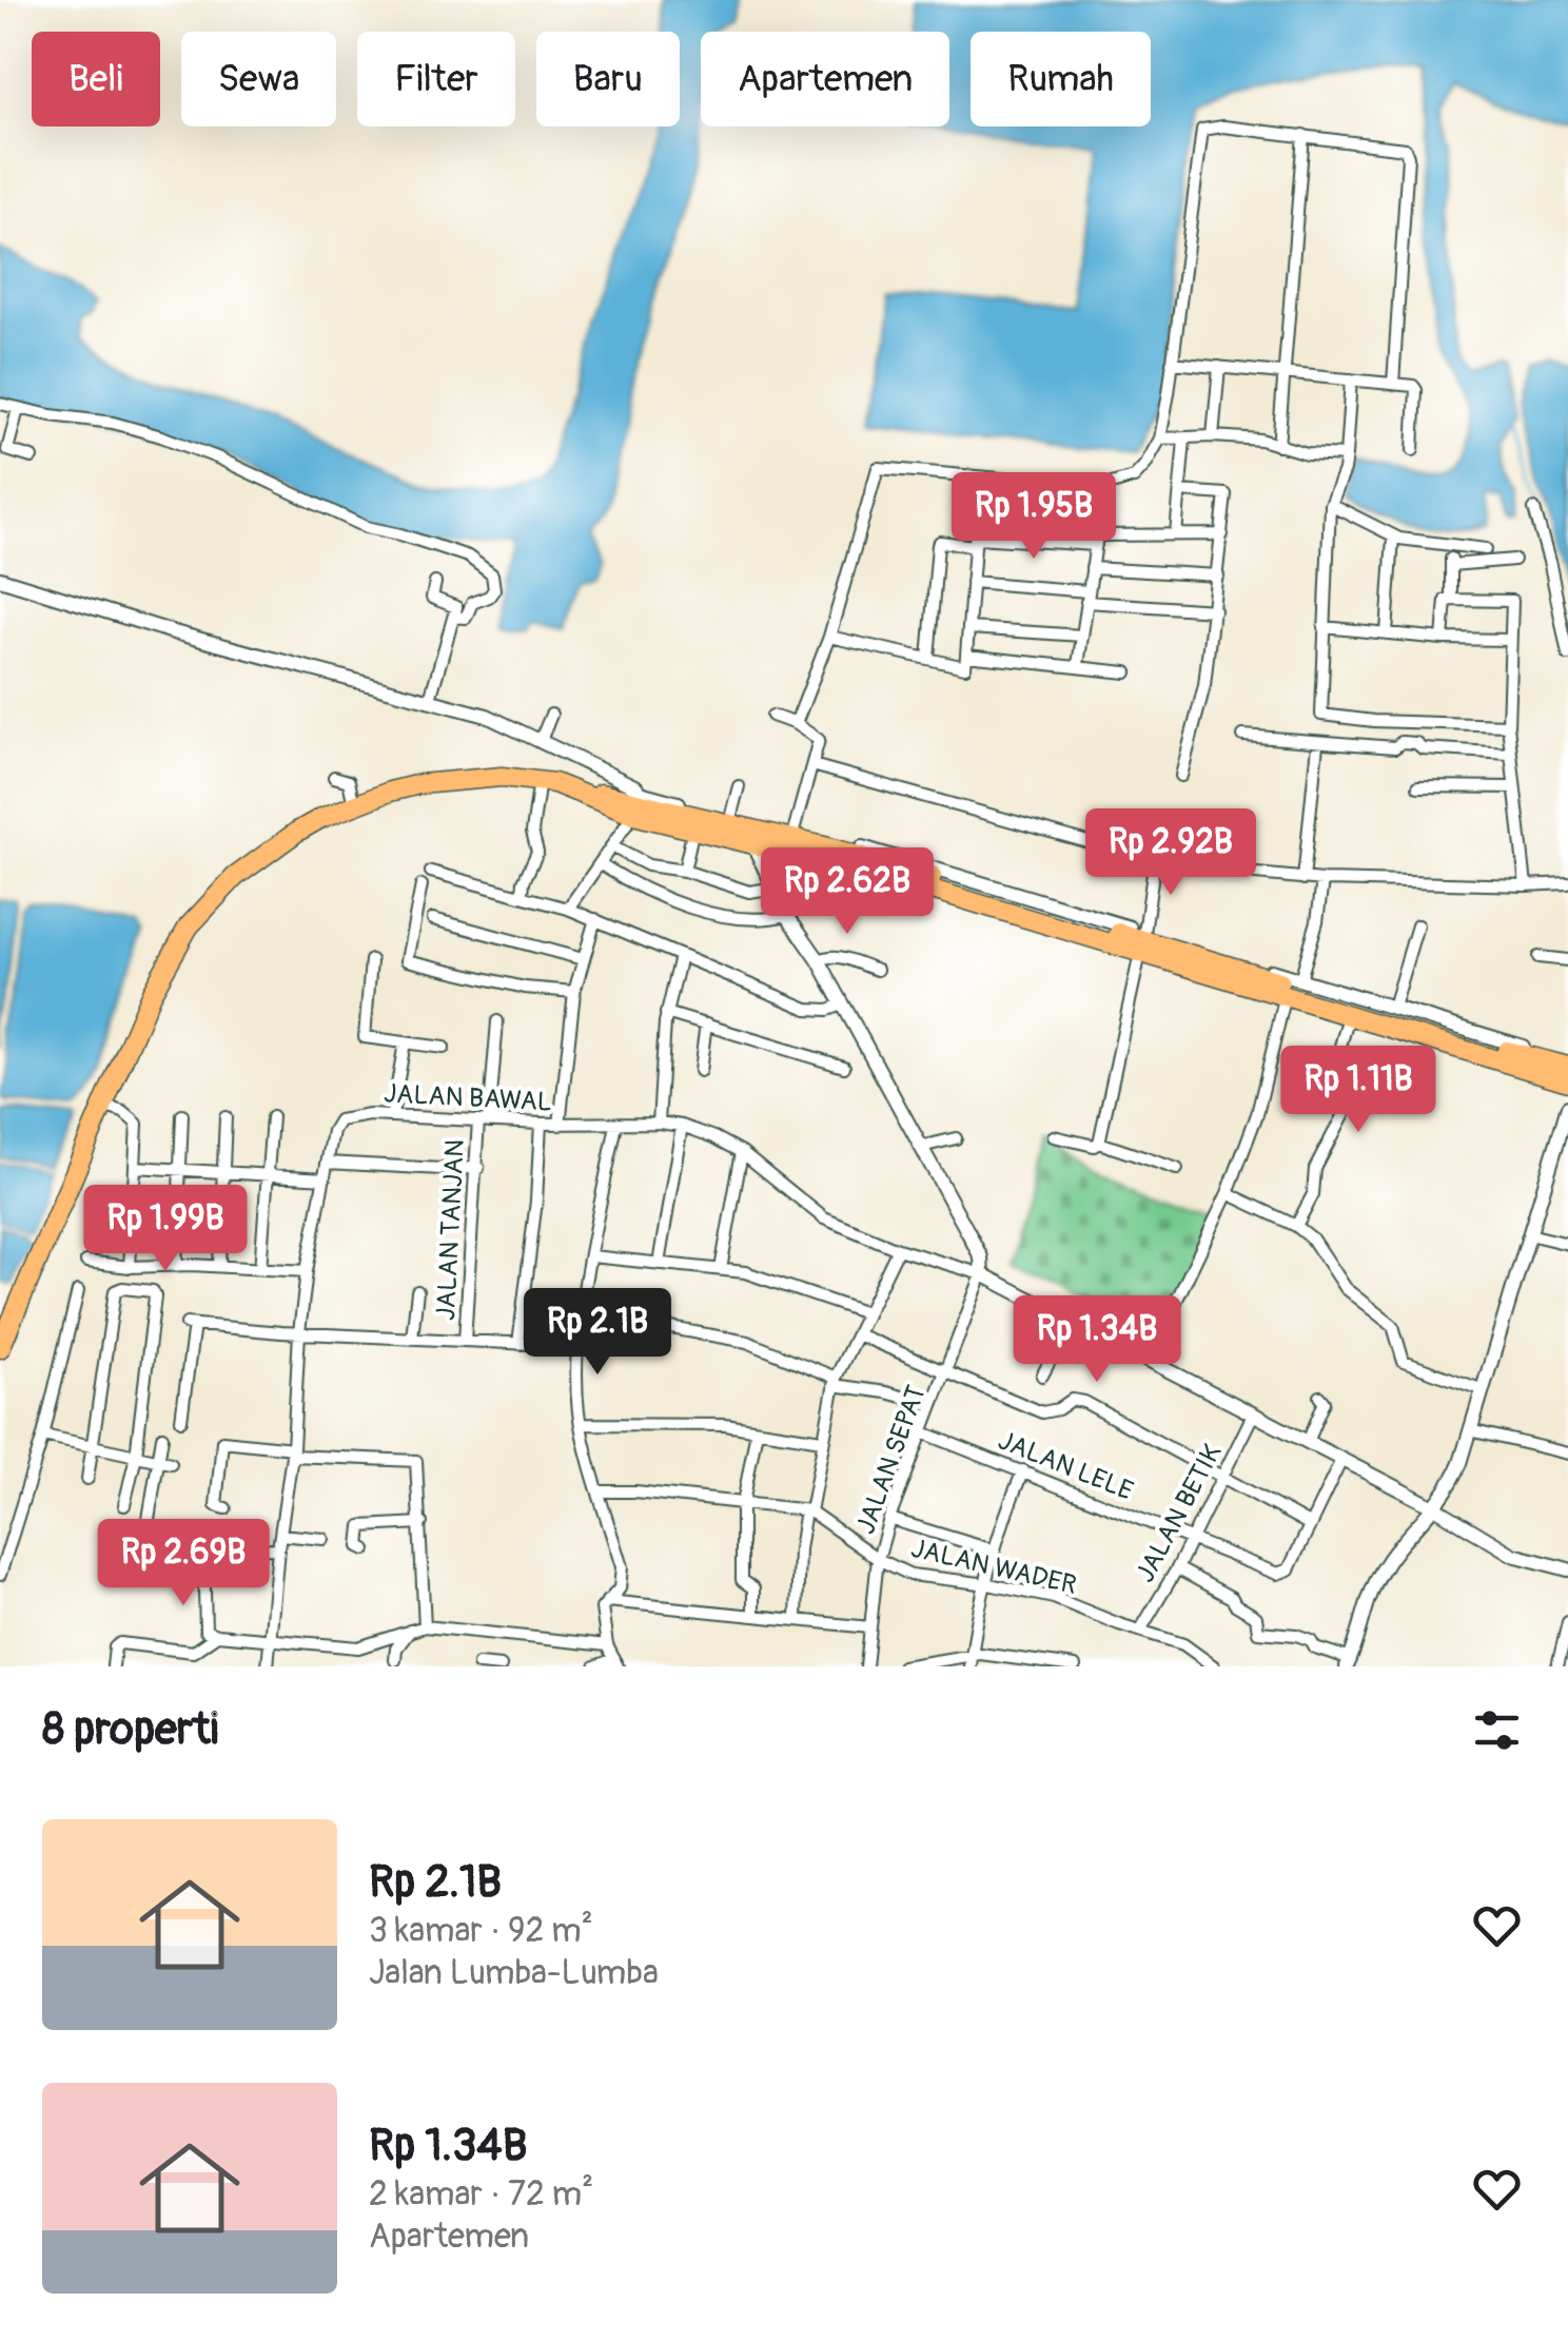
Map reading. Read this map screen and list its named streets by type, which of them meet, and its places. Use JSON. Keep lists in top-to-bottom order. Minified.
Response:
{"streets":{"street":["JALAN BAWAL","JALAN TANJAN","JALAN SEPAT","JALAN LELE","JALAN BETIK","JALAN WADER"]},"crossings":[["JALAN BAWAL","JALAN TANJAN"],["JALAN BAWAL","JALAN SEPAT"],["JALAN SEPAT","JALAN LELE"],["JALAN SEPAT","JALAN WADER"],["JALAN LELE","JALAN BETIK"],["JALAN BETIK","JALAN WADER"]],"page":{"chip":["Beli","Sewa","Filter","Baru","Apartemen","Rumah"],"price":["Rp 1.95B","Rp 2.92B","Rp 2.62B","Rp 1.11B","Rp 1.99B","Rp 2.1B","Rp 1.34B","Rp 2.69B"],"heading":"8 properti","list":[{"name":"Rp 2.1B","note":"3 kamar · 92 m² · Jalan Lumba-Lumba"},{"name":"Rp 1.34B","note":"2 kamar · 72 m² · Apartemen"}]}}
